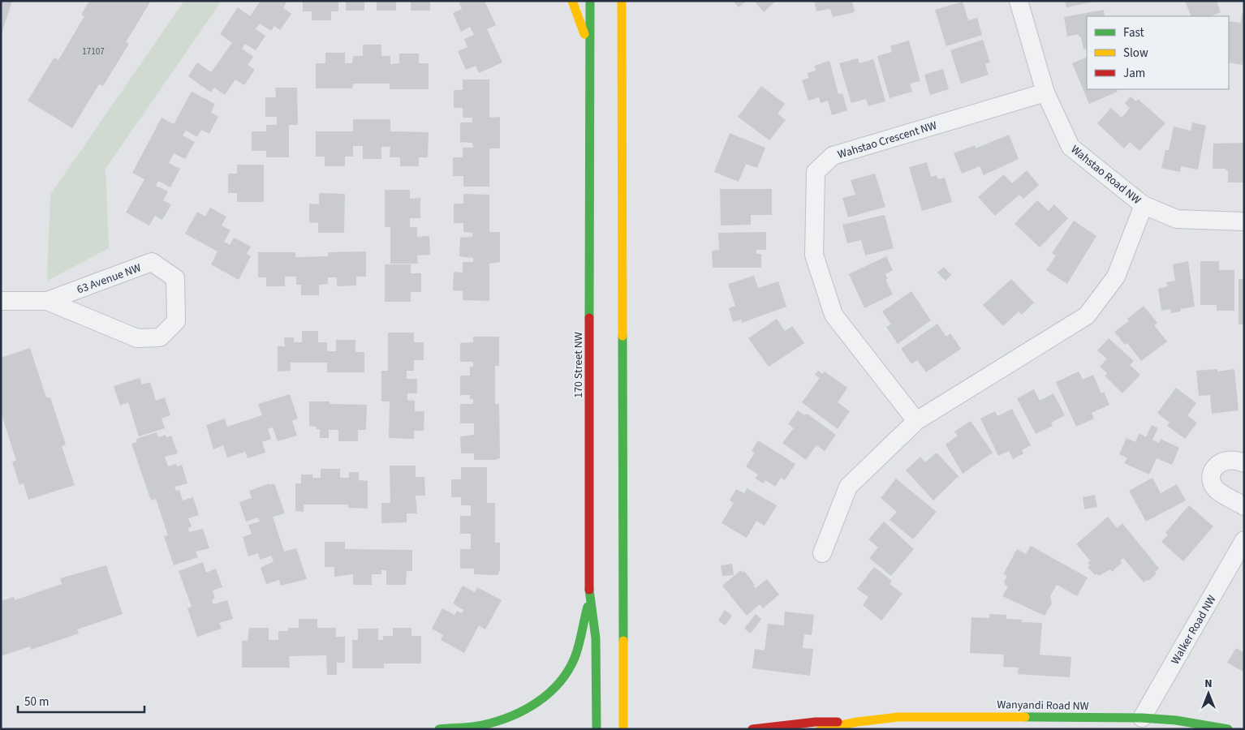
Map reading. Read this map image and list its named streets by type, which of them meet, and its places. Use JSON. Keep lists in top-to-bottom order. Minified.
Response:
{"streets":{"main road":["170 Street NW","Wanyandi Road NW"],"street":["Wahstao Crescent NW","Wahstao Road NW","63 Avenue NW","Walker Road NW"]},"crossings":[["Wahstao Crescent NW","Wahstao Road NW"],["Walker Road NW","Wanyandi Road NW"]],"house_numbers":["17107"],"legend":["Fast","Slow","Jam"],"scale_bar":"50 m","north":"top"}
